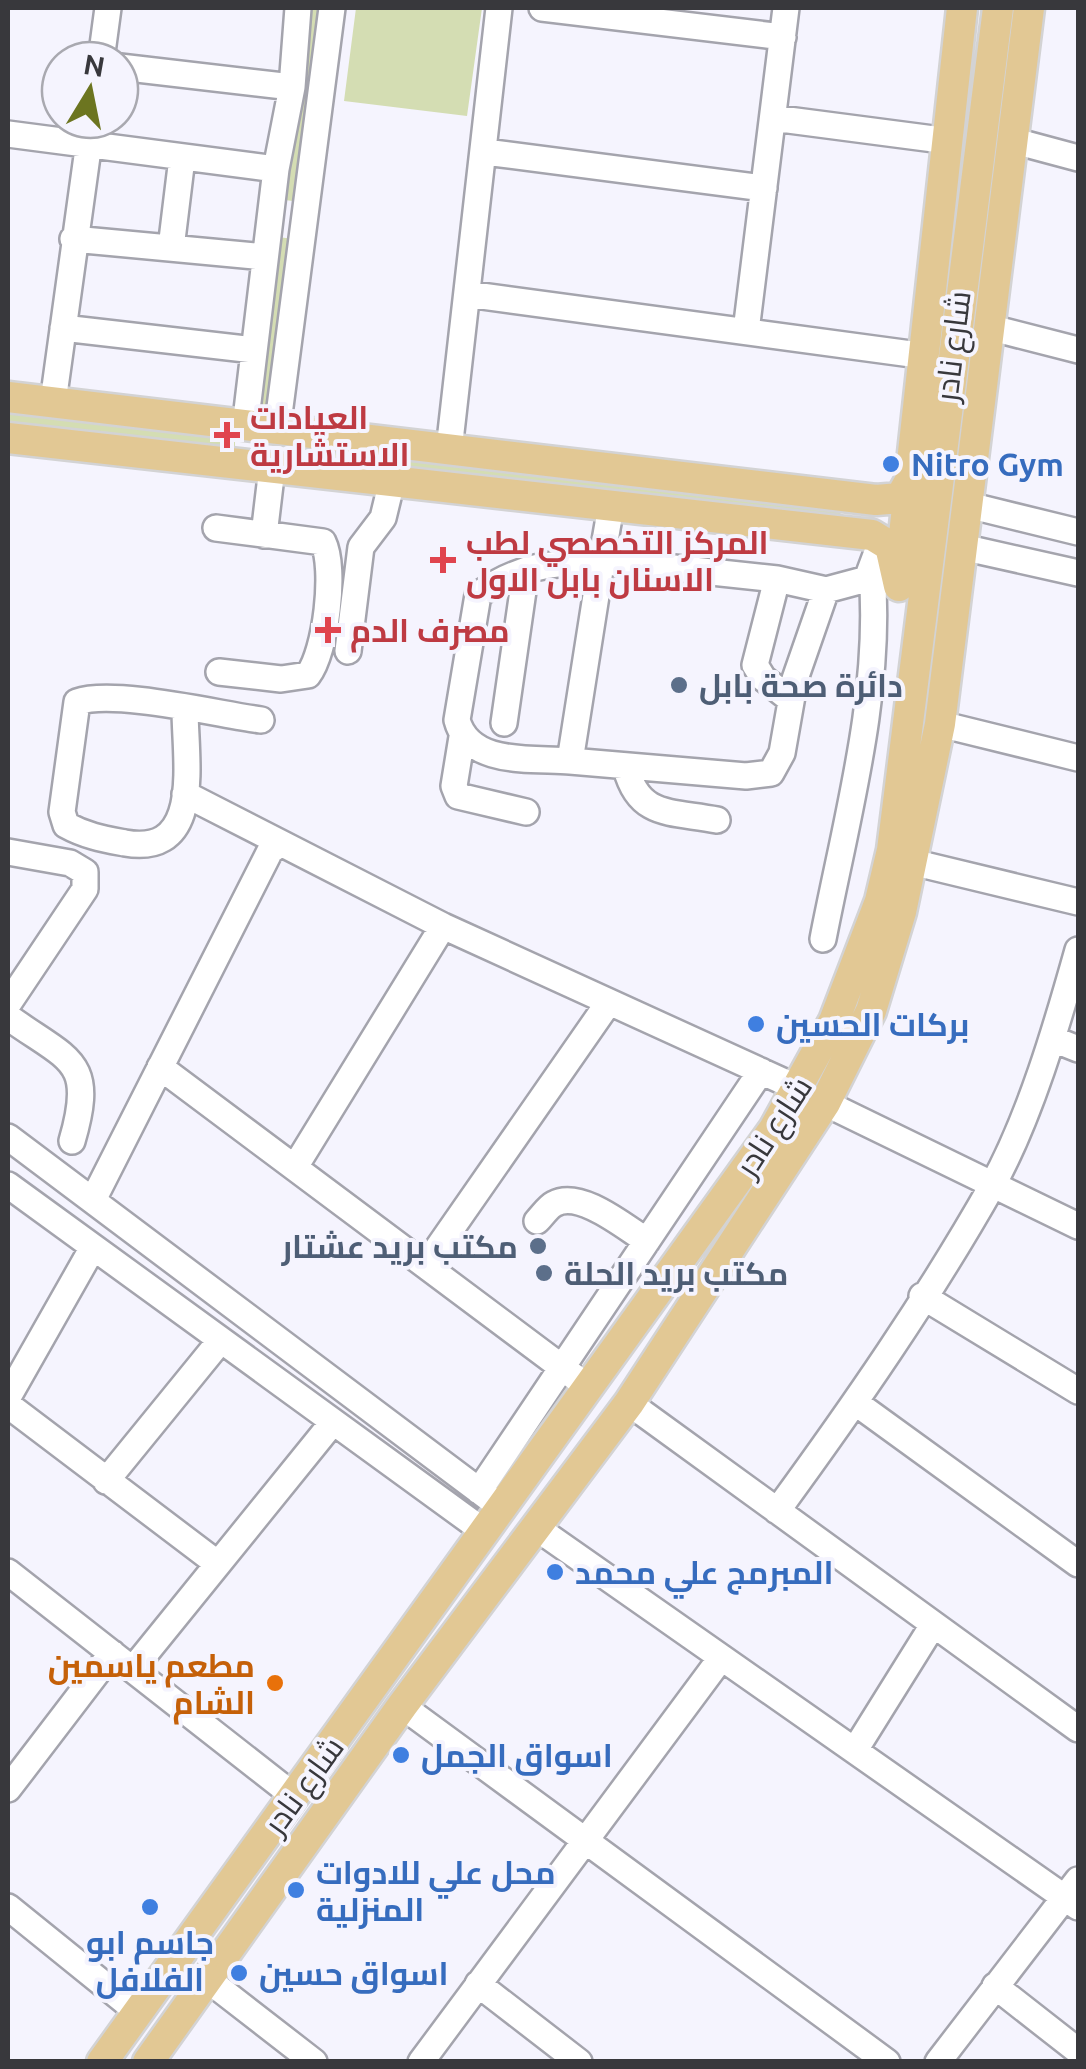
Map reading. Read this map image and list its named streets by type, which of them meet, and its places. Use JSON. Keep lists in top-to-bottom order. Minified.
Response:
{"streets":{"main road":["شارع نادر"]},"places":{"health":["العيادات الاستشارية","المركز التخصصي لطب الاسنان بابل الاول","مصرف الدم"],"other":["Nitro Gym","دائرة صحة بابل","بركات الحسين","مكتب بريد عشتار","مكتب بريد الحلة","المبرمج علي محمد","مطعم ياسمين الشام","اسواق الجمل","محل علي للادوات المنزلية","جاسم ابو الفلافل","اسواق حسين"]},"north":"top"}
